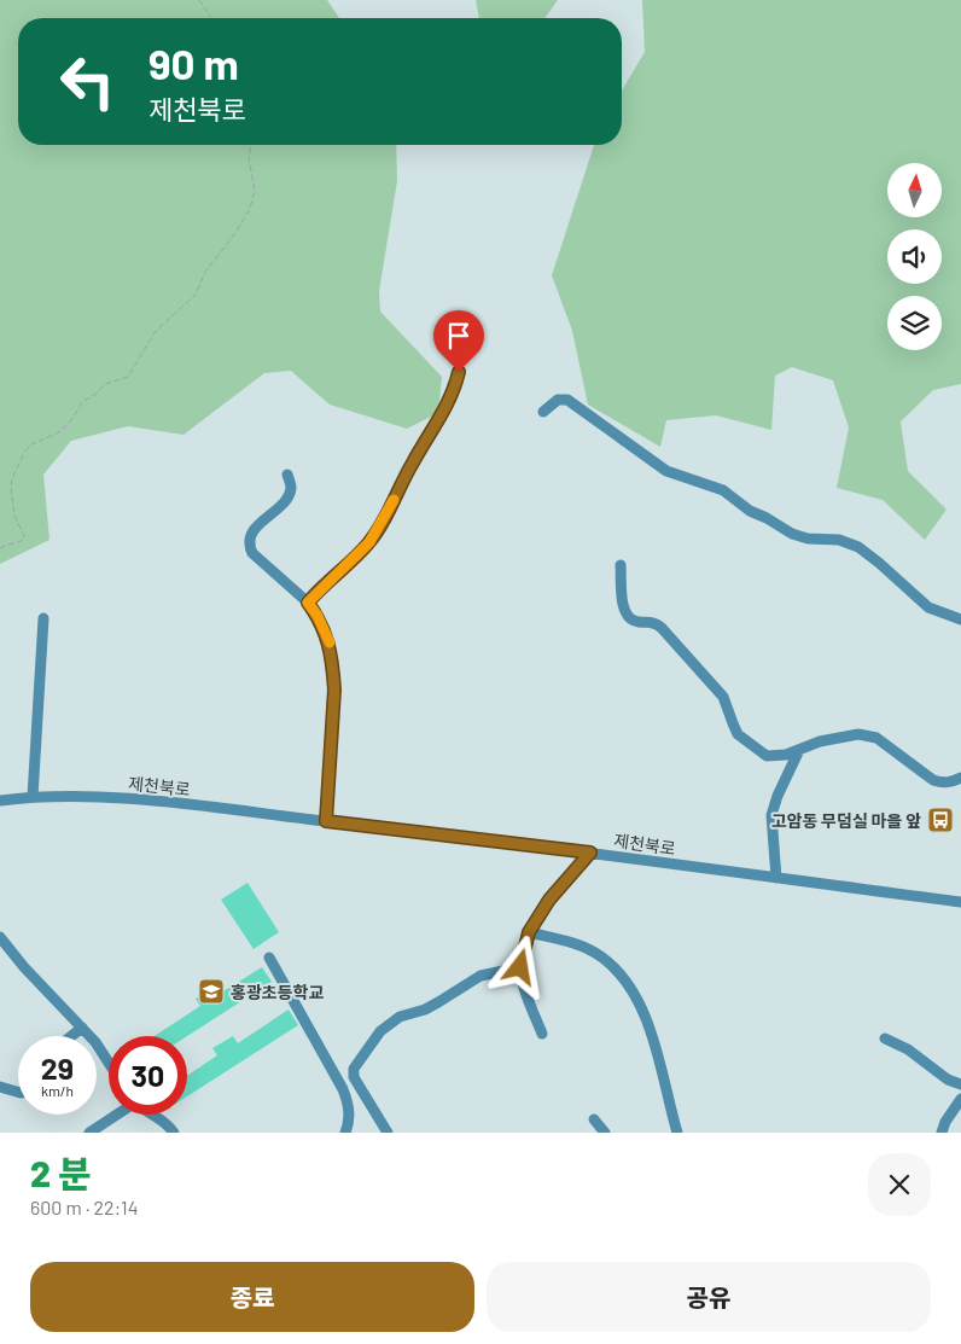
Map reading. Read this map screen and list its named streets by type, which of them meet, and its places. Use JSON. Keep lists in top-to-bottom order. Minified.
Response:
{"streets":{"street":["제천북로"]},"places":{"bus stop":["고암동 무덤실 마을 앞"],"school or university":["홍광초등학교"]},"north":"top","page":{"turn":["90 m","제천북로"],"speed":"29 km/h","limit":"30","heading":["2 분","600 m · 22:14"],"buttons":["종료","공유"]}}
